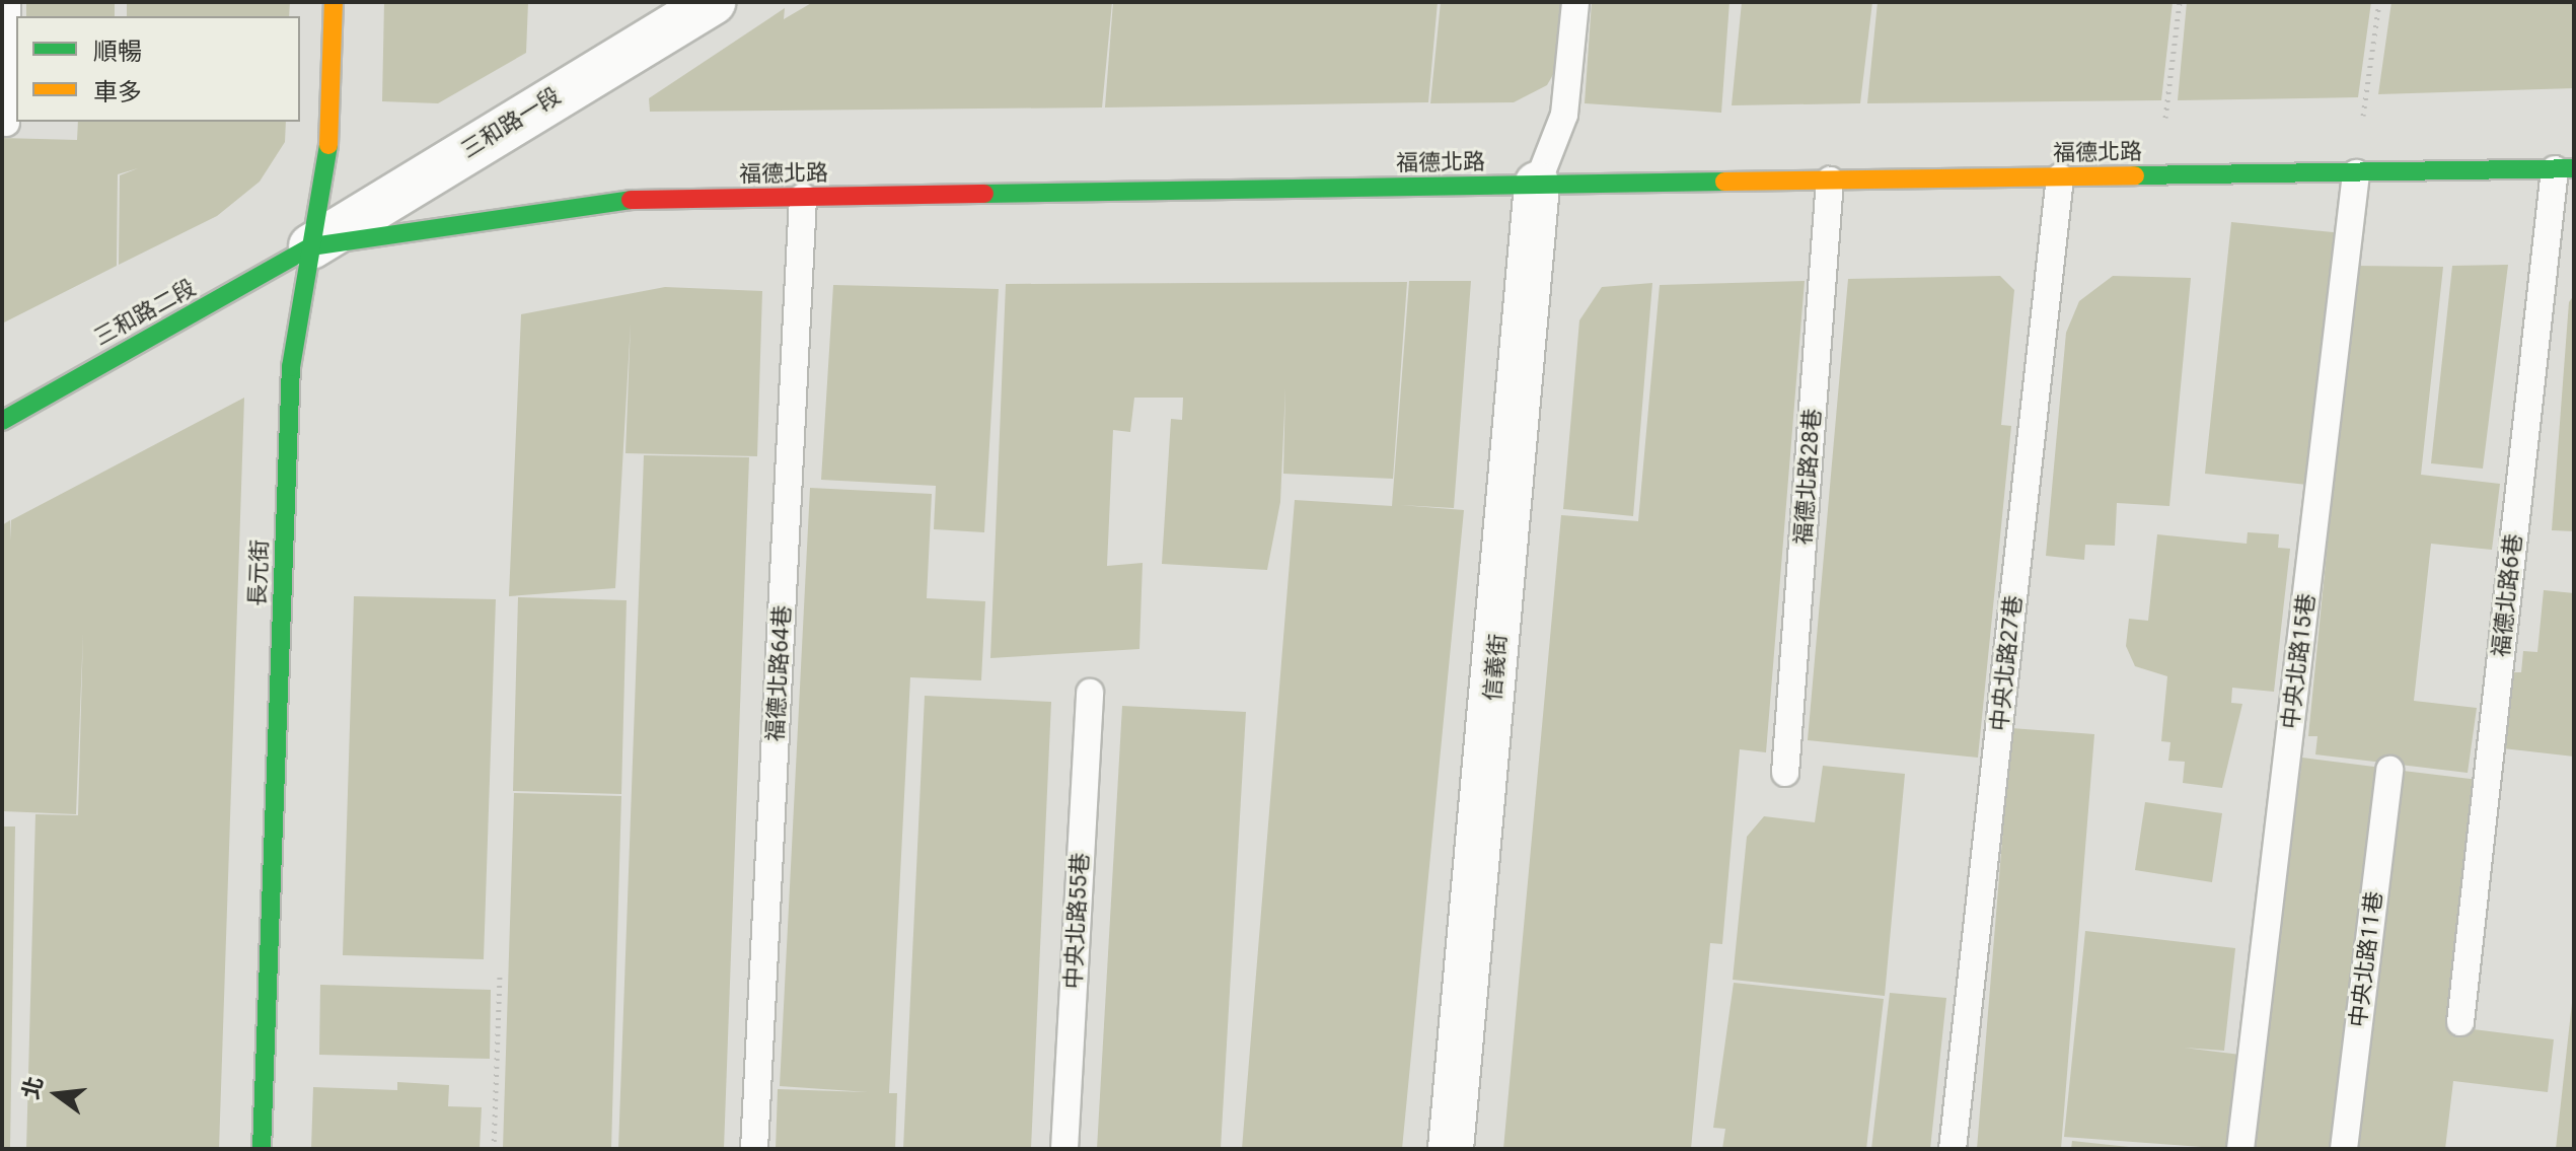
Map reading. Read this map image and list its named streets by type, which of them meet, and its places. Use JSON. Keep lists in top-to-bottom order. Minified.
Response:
{"streets":{"main road":["福德北路","三和路二段","長元街"],"street":["三和路一段","信義街"],"lane":["福德北路28巷","福德北路6巷","中央北路15巷","中央北路27巷","福德北路64巷","中央北路55巷","中央北路11巷"]},"crossings":[["三和路一段","福德北路"],["三和路一段","三和路二段"],["三和路一段","長元街"],["福德北路","三和路二段"],["福德北路","福德北路28巷"],["福德北路","長元街"],["福德北路","福德北路6巷"],["福德北路","中央北路15巷"],["福德北路","中央北路27巷"],["福德北路","信義街"],["福德北路","福德北路64巷"],["三和路二段","長元街"]],"legend":["順暢","車多"],"north":"left"}
